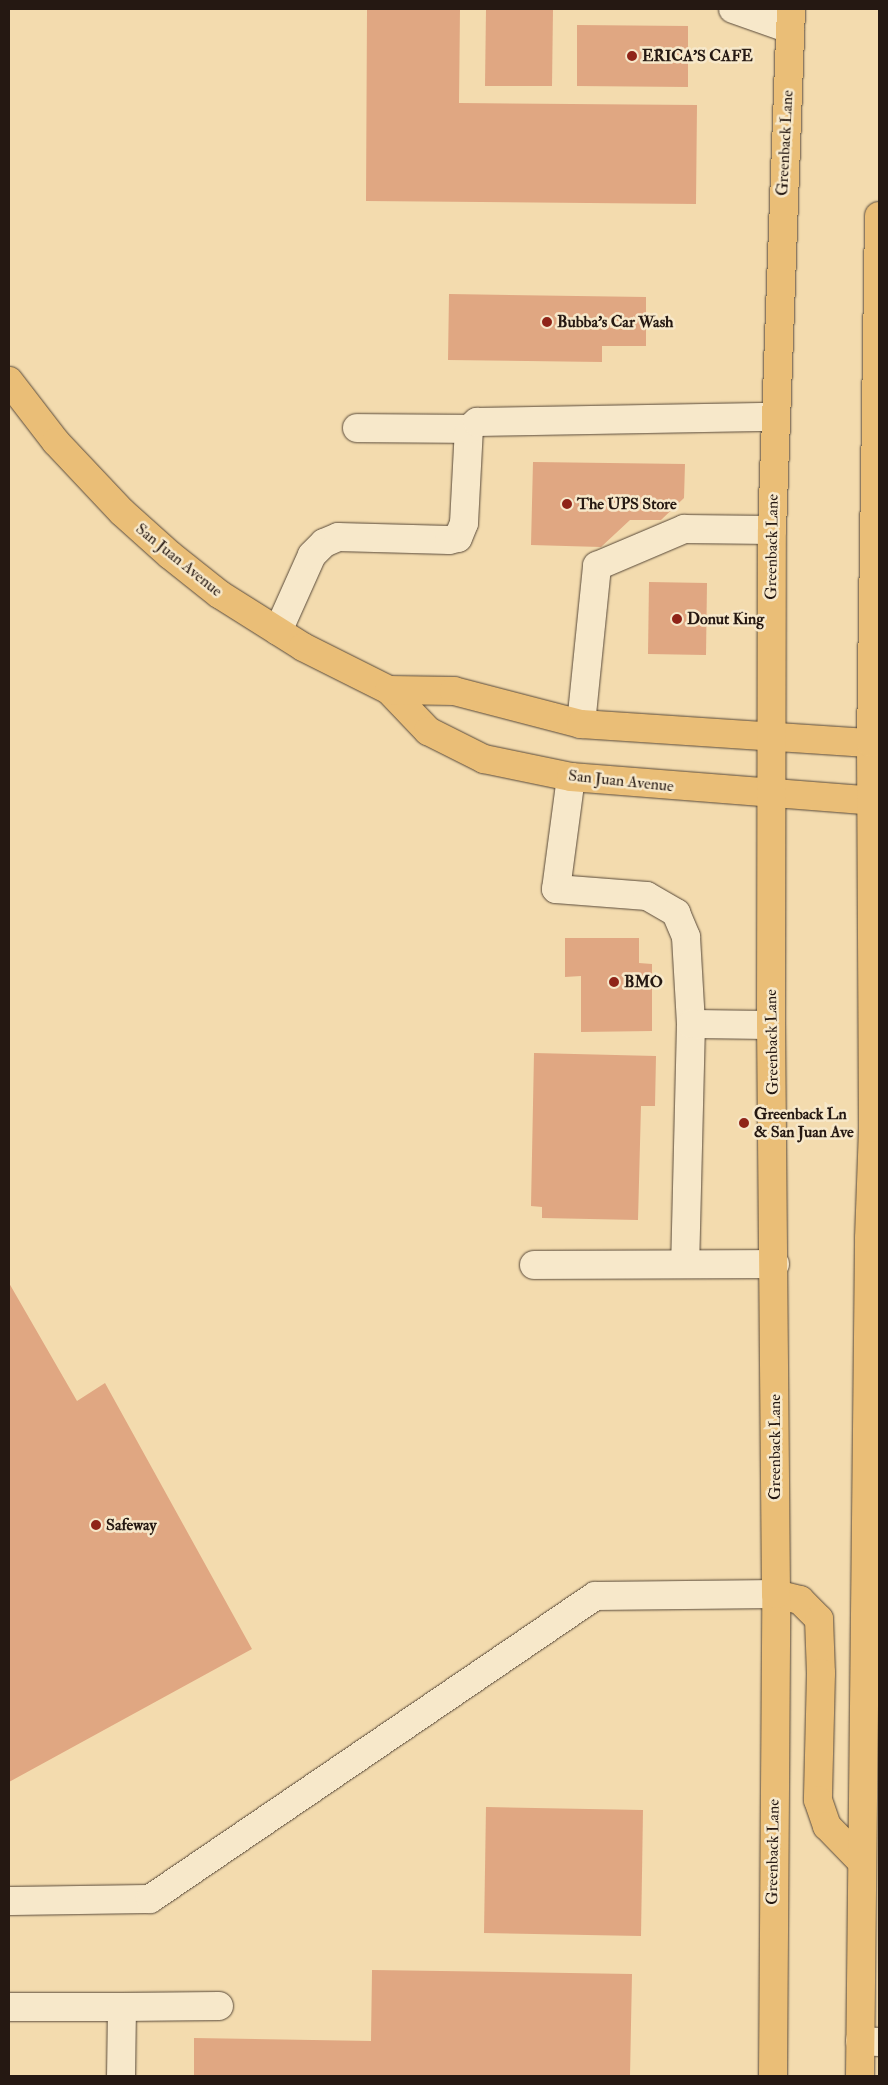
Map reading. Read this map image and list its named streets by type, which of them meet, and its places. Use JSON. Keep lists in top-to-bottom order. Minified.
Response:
{"streets":{"main road":["Greenback Lane","San Juan Avenue"]},"crossings":[["Greenback Lane","San Juan Avenue"]],"places":["ERICA'S CAFE","Bubba's Car Wash","The UPS Store","Donut King","BMO","Greenback Ln & San Juan Ave","Safeway"]}
